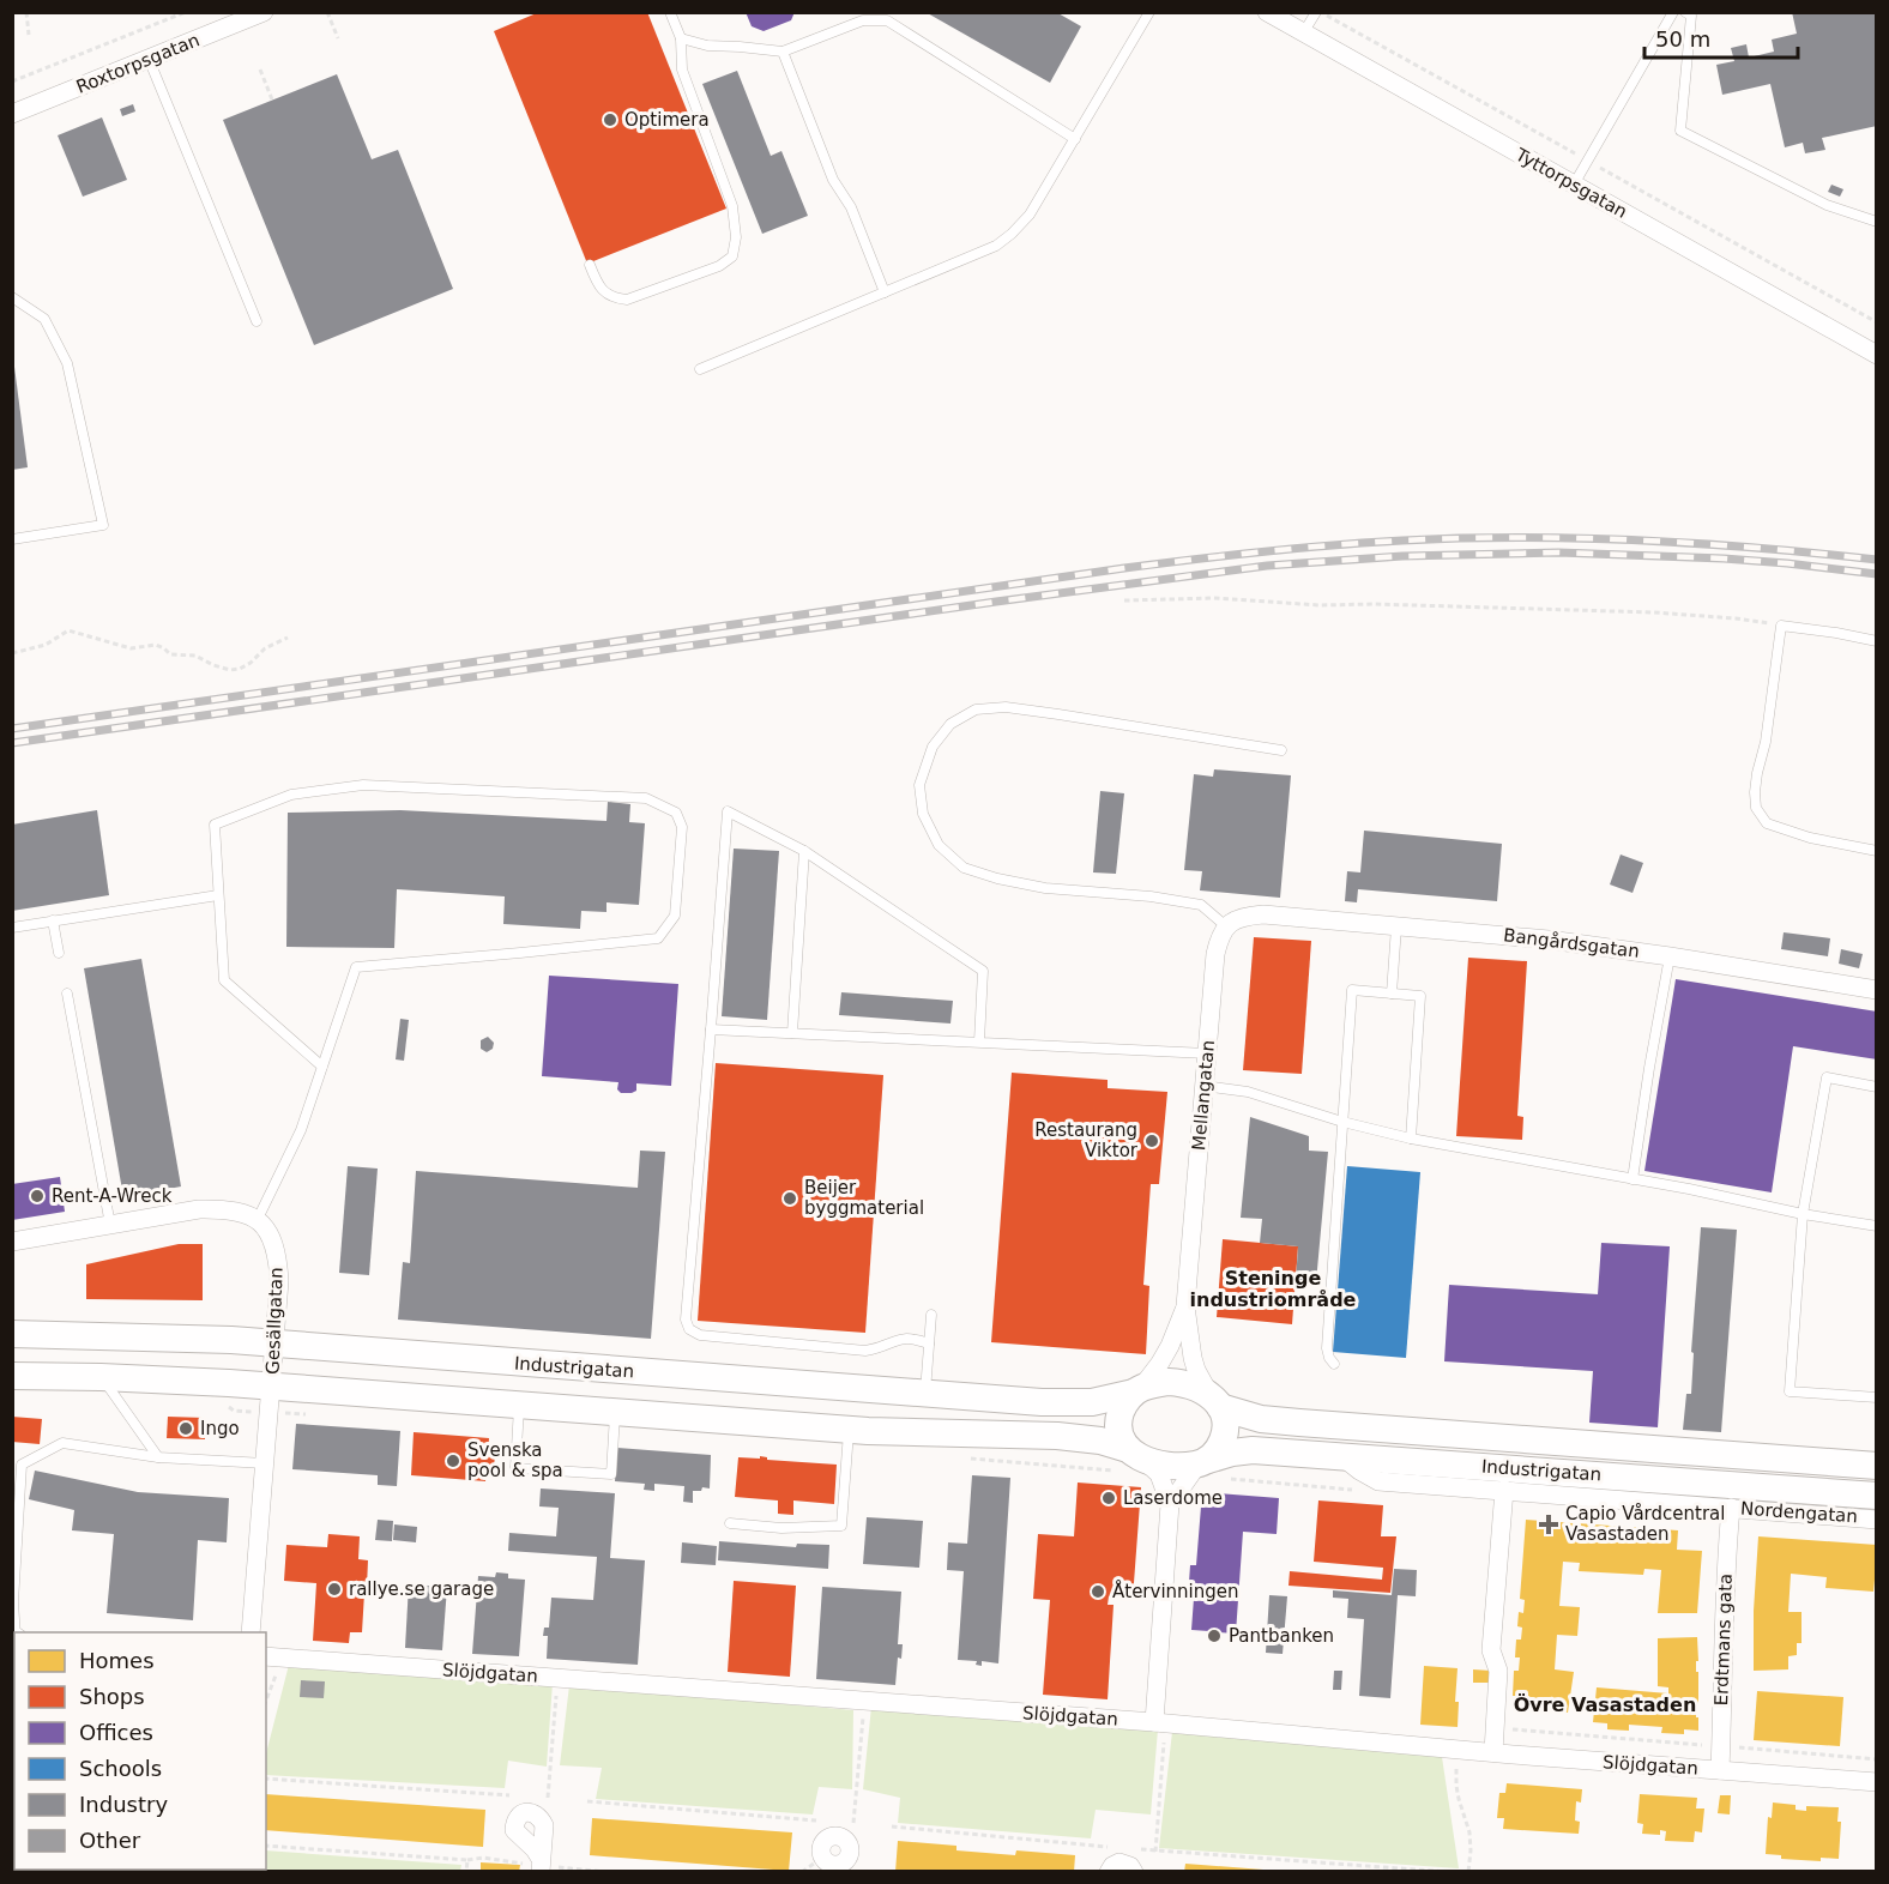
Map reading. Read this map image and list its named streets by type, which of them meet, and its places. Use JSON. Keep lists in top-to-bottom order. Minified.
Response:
{"streets":{"main road":["Industrigatan"],"street":["Roxtorpsgatan","Tyttorpsgatan","Bangårdsgatan","Mellangatan","Gesällgatan","Nordengatan","Erdtmans gata","Slöjdgatan"]},"crossings":[["Bangårdsgatan","Mellangatan"],["Mellangatan","Industrigatan"],["Gesällgatan","Industrigatan"],["Industrigatan","Nordengatan"],["Nordengatan","Erdtmans gata"],["Erdtmans gata","Slöjdgatan"]],"districts":["Steninge industriområde","Övre Vasastaden"],"places":{"other":["Optimera","Restaurang Viktor","Rent-A-Wreck","Beijer byggmaterial","Ingo","Svenska pool & spa","Laserdome","rallye.se garage","Återvinningen","Pantbanken"],"health":["Capio Vårdcentral Vasastaden"]},"legend":["Homes","Shops","Offices","Schools","Industry","Other"],"scale_bar":"50 m"}
